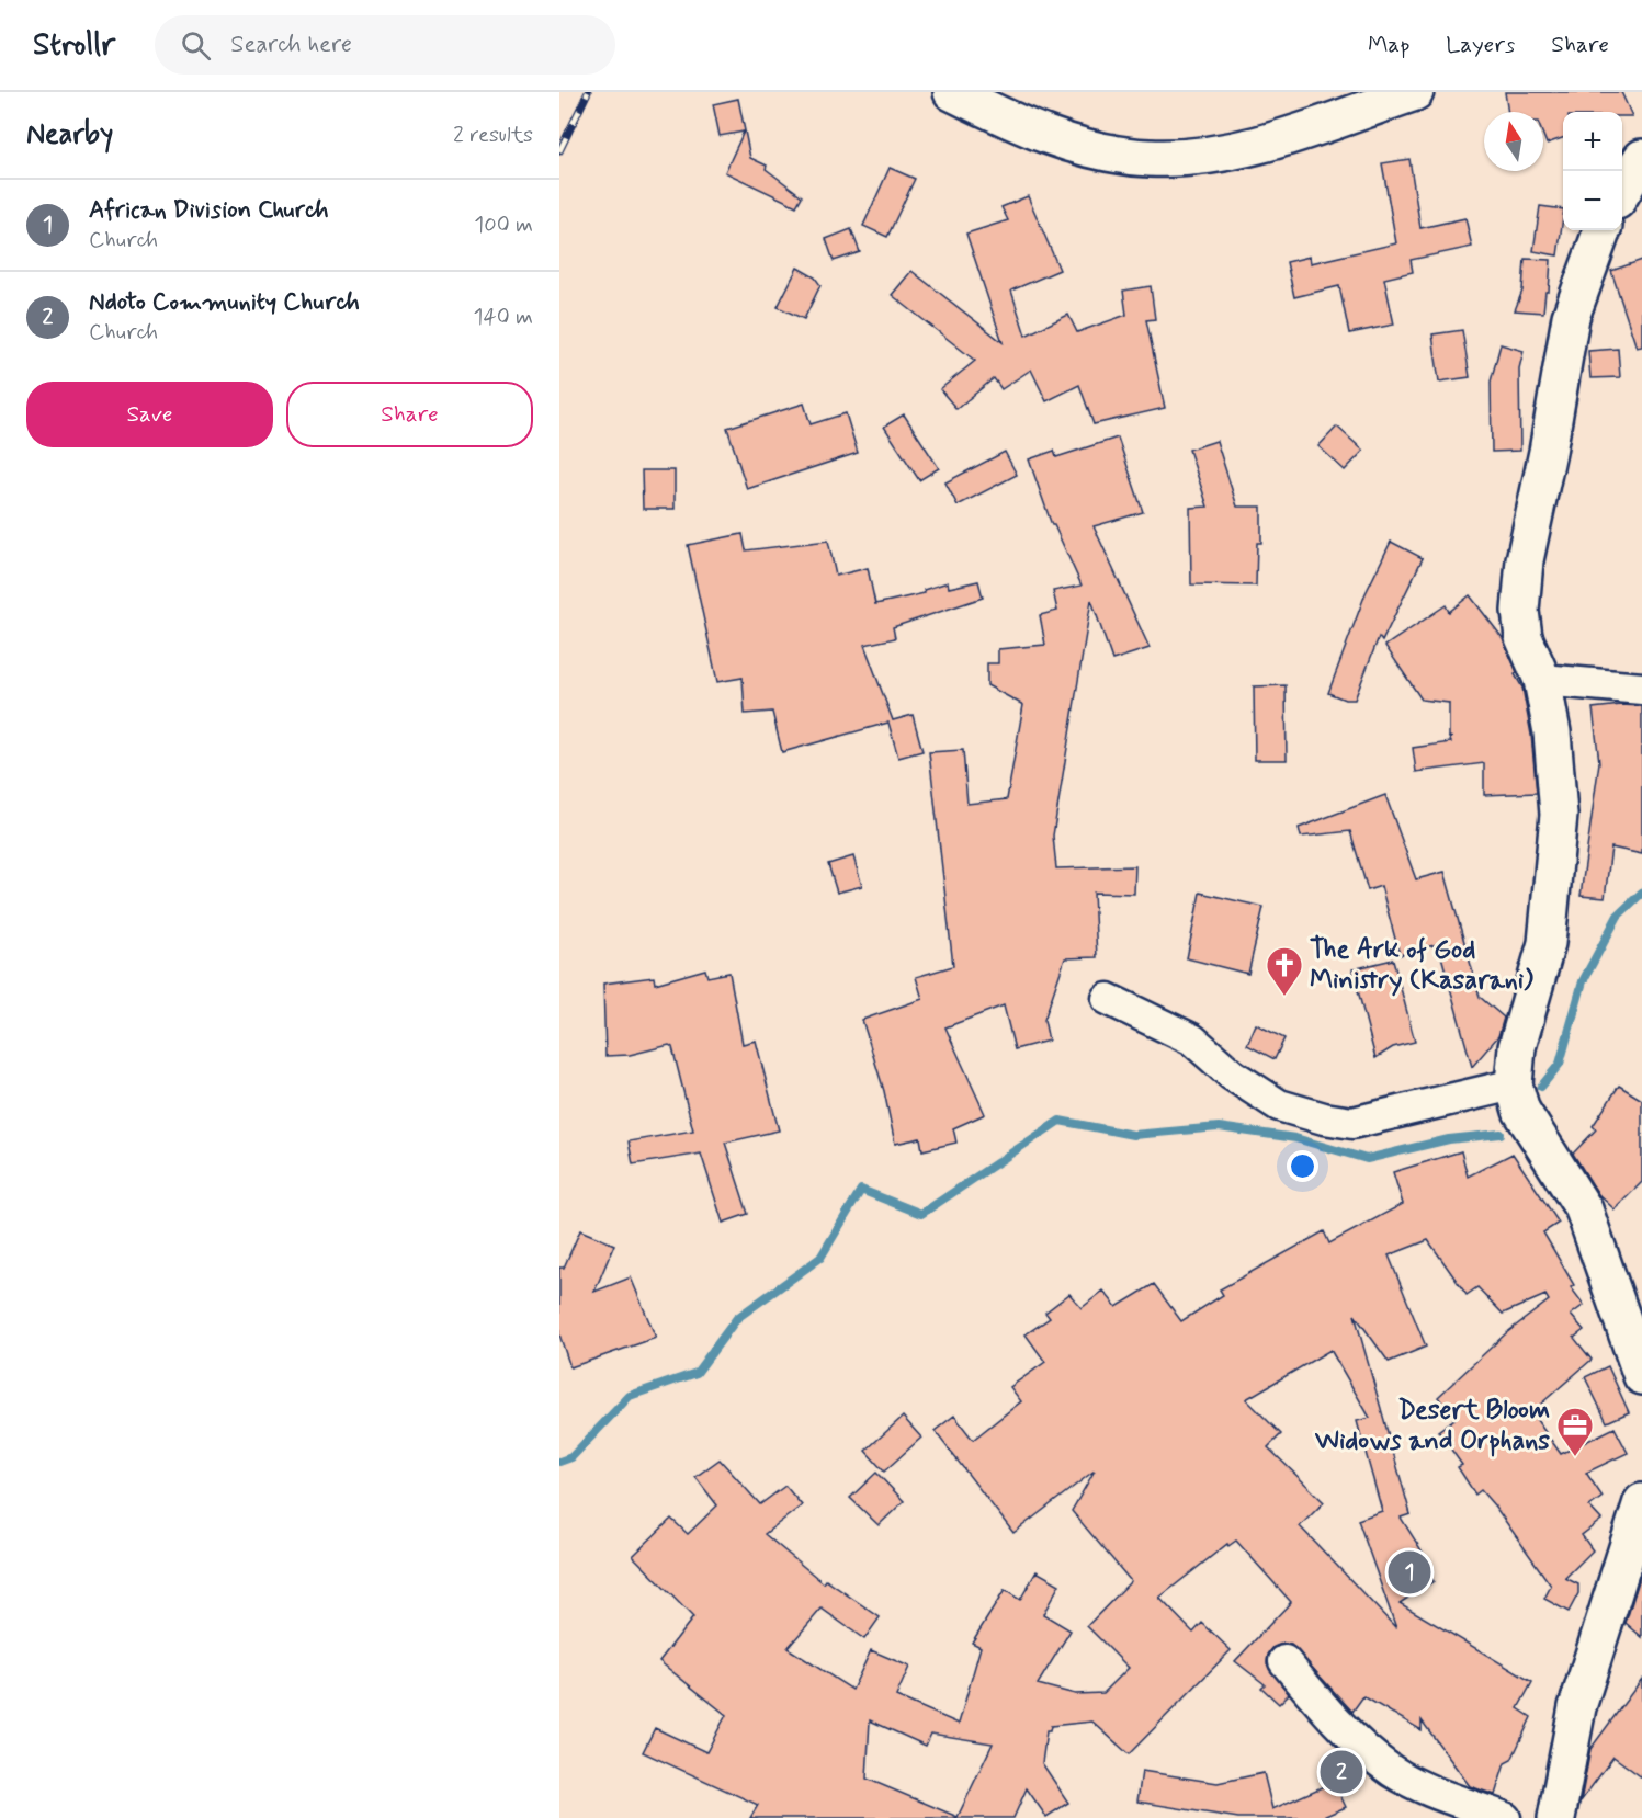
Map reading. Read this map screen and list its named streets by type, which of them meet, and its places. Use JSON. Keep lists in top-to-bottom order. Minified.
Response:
{"places":{"church":["The Ark of God Ministry (Kasarani)"],"office":["Desert Bloom Widows and Orphans"]},"north":"top","page":{"header":"Strollr","search":"Search here","nav":["Map","Layers","Share"],"heading":["Nearby","2 results"],"map_buttons":["+","−"],"list":[{"mark":"1","name":"African Division Church","note":"Church","value":"100 m"},{"mark":"2","name":"Ndoto Community Church","note":"Church","value":"140 m"}],"buttons":["Save","Share"],"pins":["1","2"]}}
